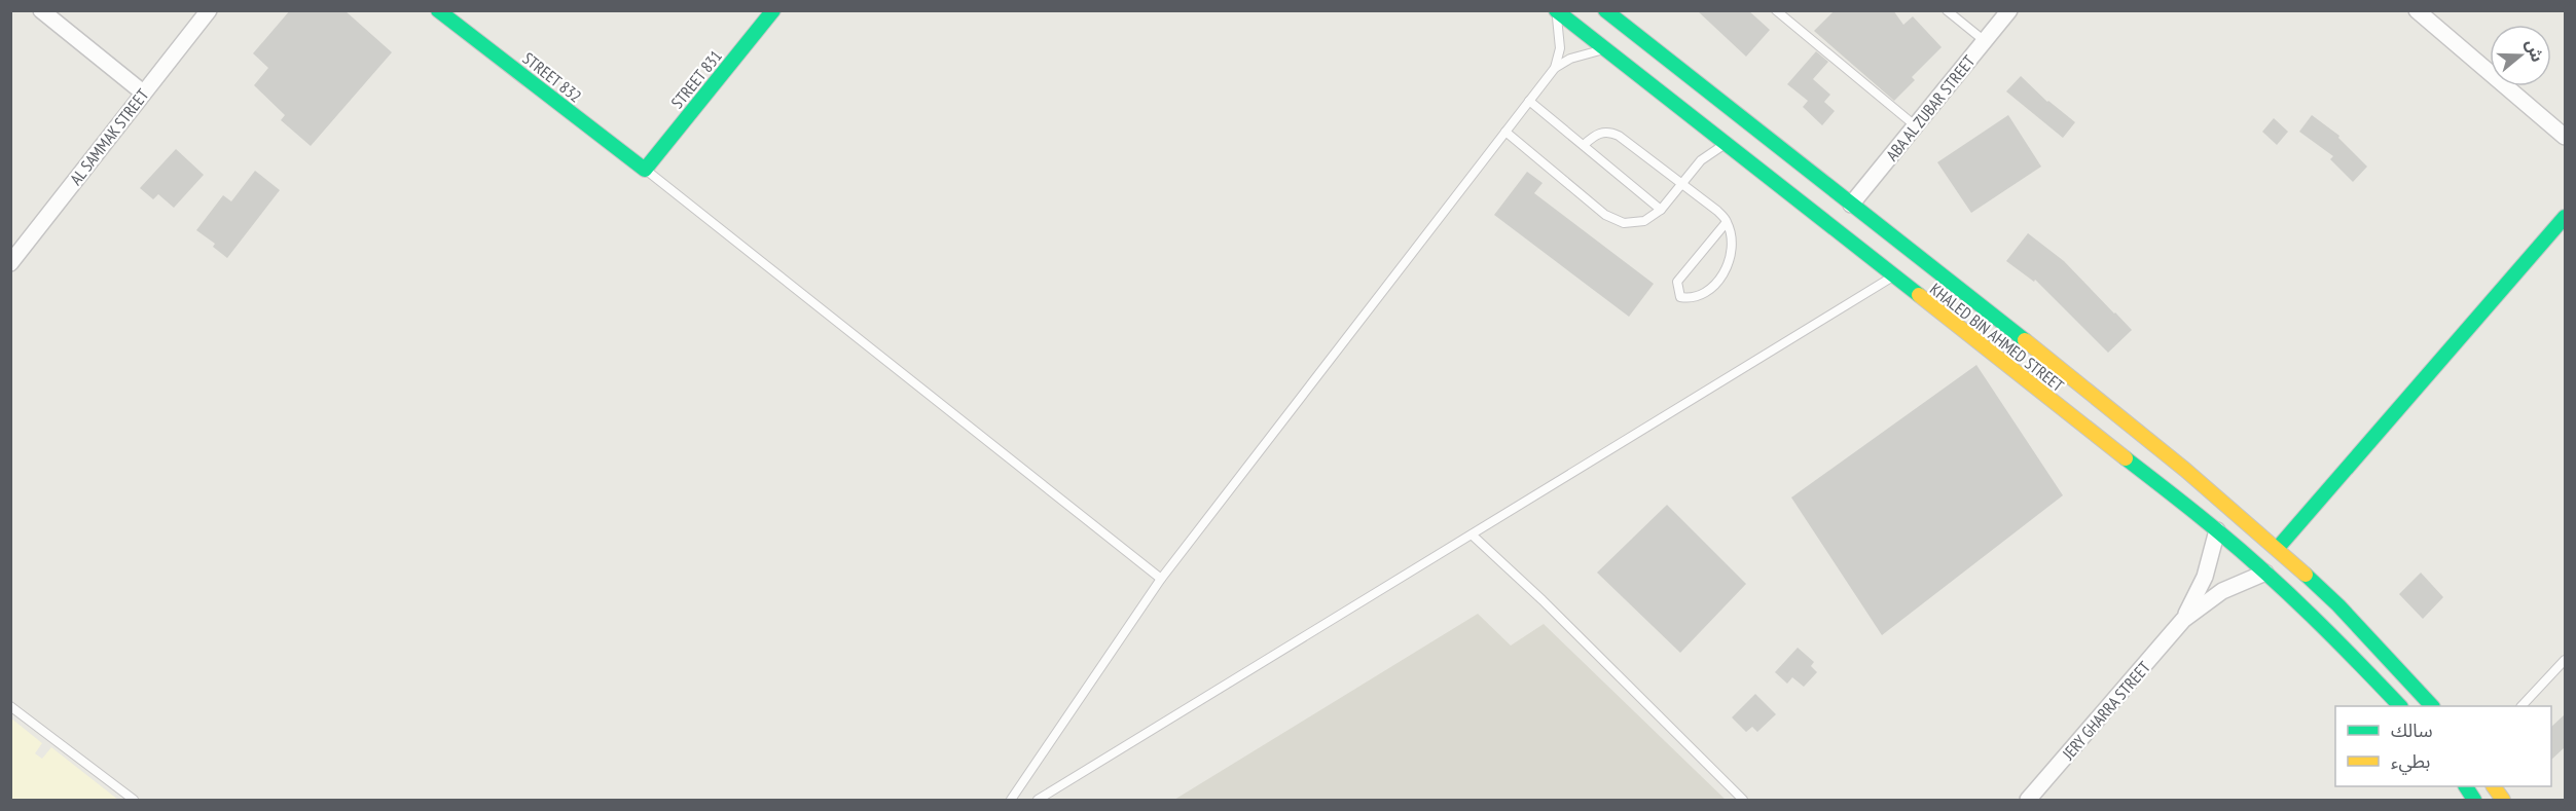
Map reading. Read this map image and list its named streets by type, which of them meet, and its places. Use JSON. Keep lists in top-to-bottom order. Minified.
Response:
{"streets":{"main road":["STREET 832","STREET 831","KHALED BIN AHMED STREET"],"street":["ABA AL ZUBAR STREET","AL SAMMAK STREET","JERY GHARRA STREET"]},"crossings":[["STREET 832","STREET 831"],["ABA AL ZUBAR STREET","KHALED BIN AHMED STREET"],["KHALED BIN AHMED STREET","JERY GHARRA STREET"]],"legend":["سالك","بطيء"],"north":"right"}
